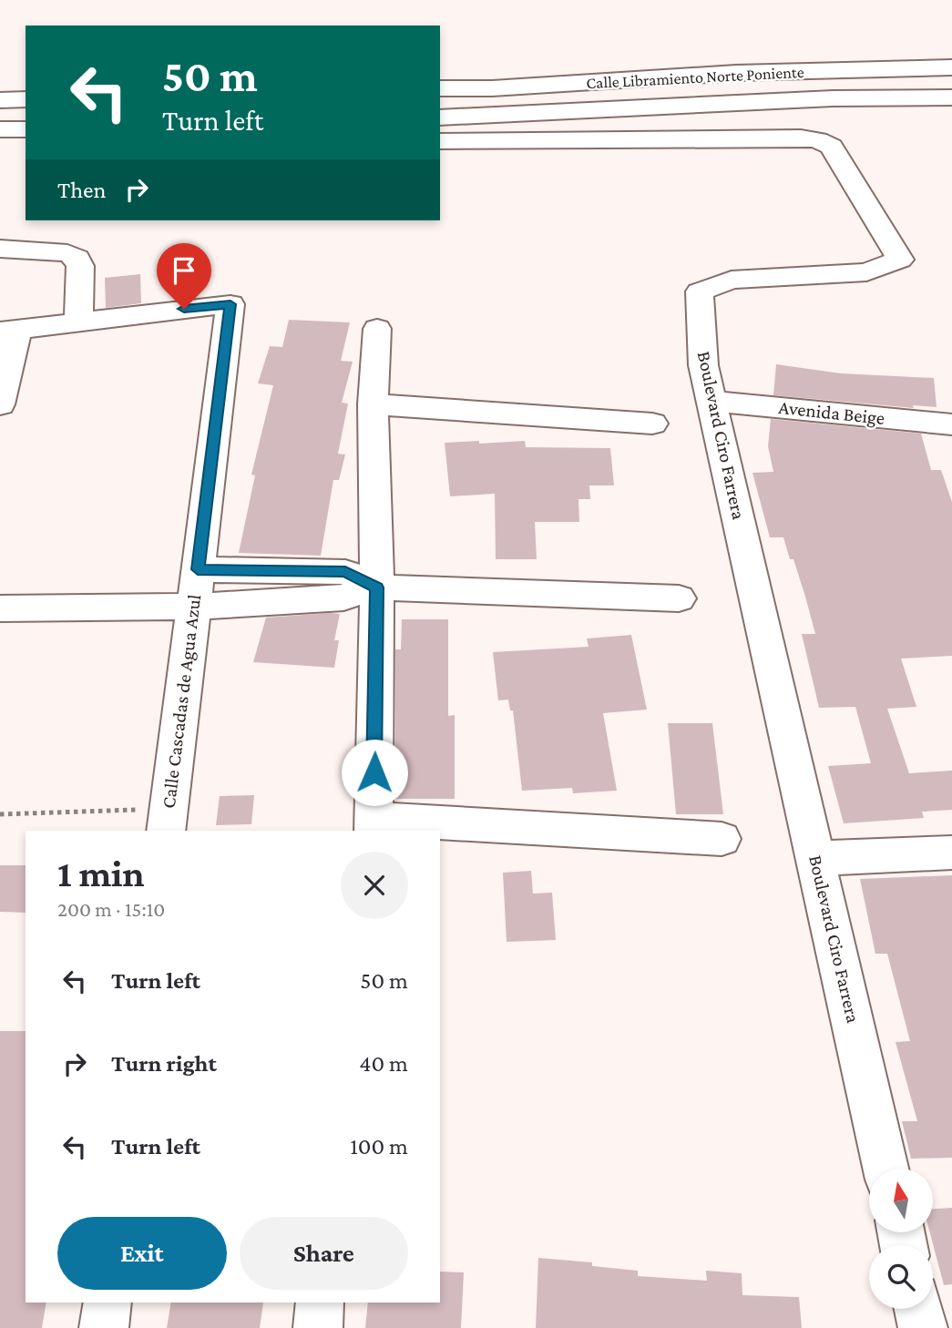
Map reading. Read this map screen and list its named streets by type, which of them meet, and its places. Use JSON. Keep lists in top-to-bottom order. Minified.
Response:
{"streets":{"main road":["Calle Libramiento Norte Poniente","Avenida Beige","Boulevard Ciro Farrera","Calle Cascadas de Agua Azul"]},"crossings":[["Avenida Beige","Boulevard Ciro Farrera"]],"north":"top","page":{"turn":["50 m","Turn left"],"then":"Then","heading":["1 min","200 m · 15:10"],"list":[{"name":"Turn left","value":"50 m"},{"name":"Turn right","value":"40 m"},{"name":"Turn left","value":"100 m"}],"buttons":["Exit","Share"]}}
